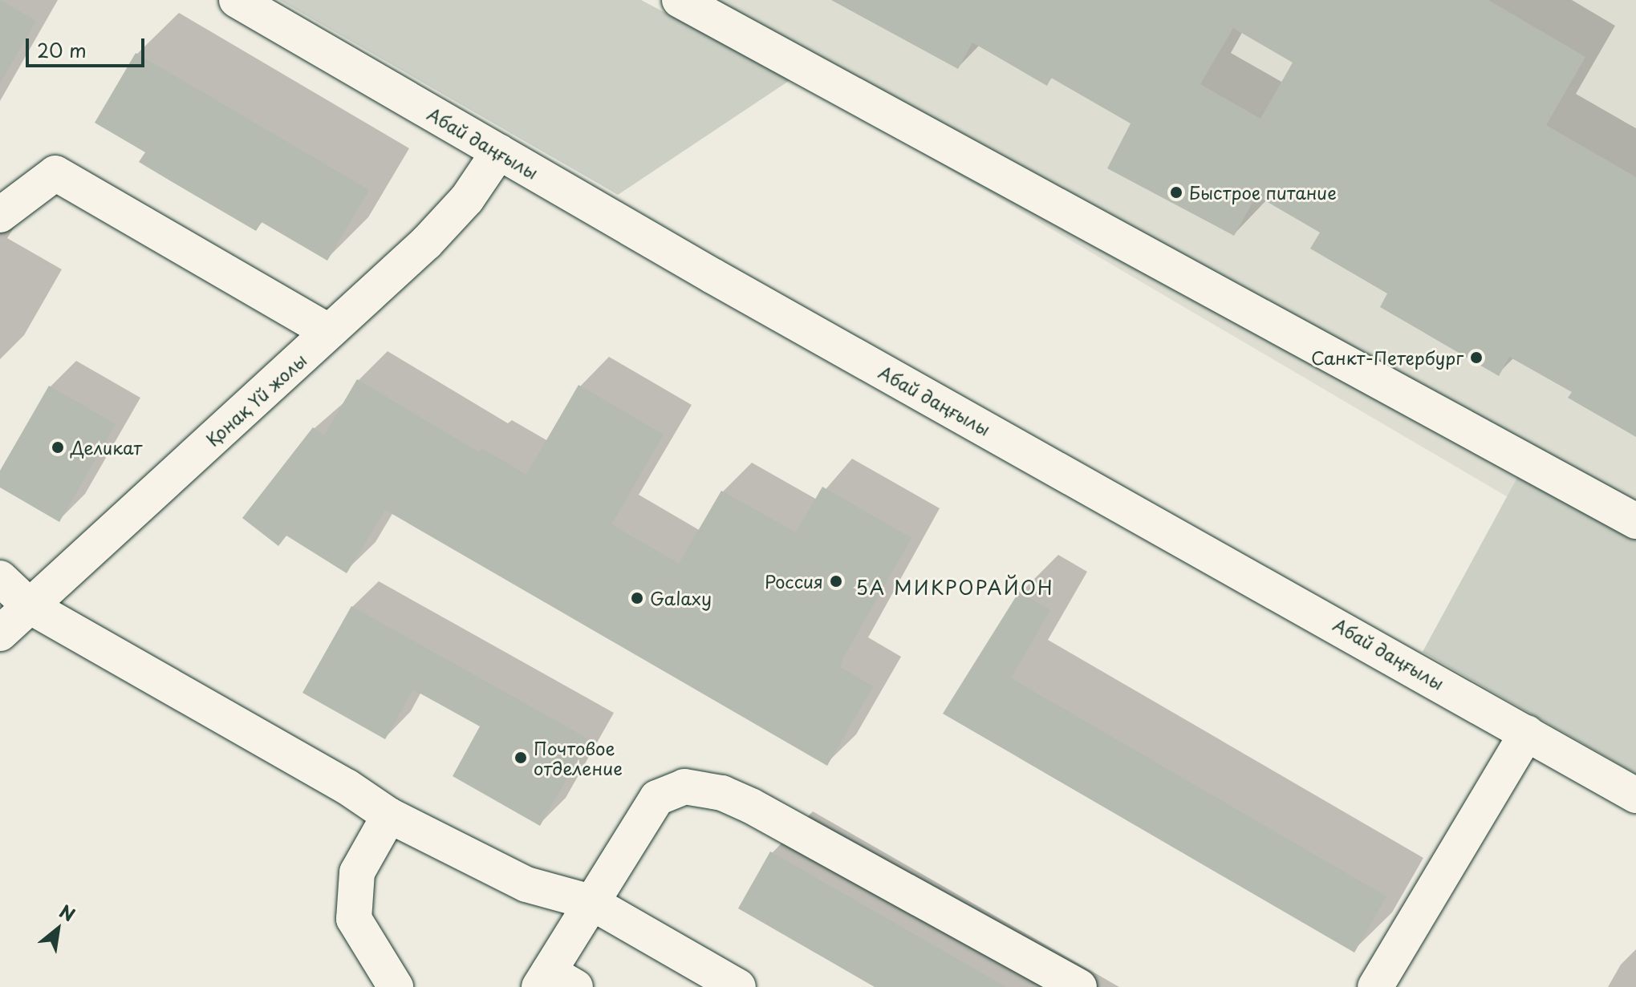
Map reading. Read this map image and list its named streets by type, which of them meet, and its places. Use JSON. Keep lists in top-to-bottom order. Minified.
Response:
{"streets":{"street":["Абай даңғылы","Қонақ Үй жолы"]},"crossings":[["Абай даңғылы","Қонақ Үй жолы"]],"districts":["5А МИКРОРАЙОН"],"places":["Быстрое питание","Санкт-Петербург","Деликат","Россия","Galaxy","Почтовое отделение"],"scale_bar":"20 m","north":"top right"}
